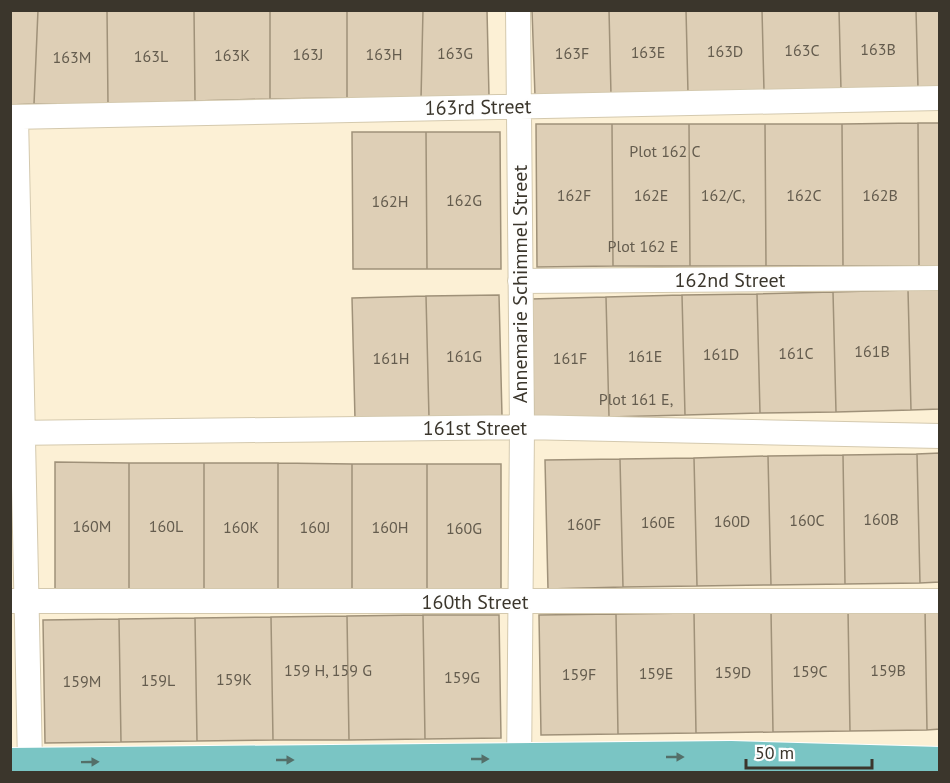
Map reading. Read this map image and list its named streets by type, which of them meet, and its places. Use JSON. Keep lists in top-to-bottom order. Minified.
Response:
{"streets":{"street":["163rd Street","162nd Street","Annemarie Schimmel Street","161st Street","160th Street"]},"crossings":[["163rd Street","Annemarie Schimmel Street"],["162nd Street","Annemarie Schimmel Street"],["Annemarie Schimmel Street","161st Street"],["Annemarie Schimmel Street","160th Street"]],"house_numbers":["163B","163C","163D","163E","163G","163F","163J","163H","163K","163L","163M","Plot 162 C","162F","162E","162/C,","162C","162B","162G","162H","Plot 162 E","161B","161C","161D","161G","161E","161H","161F","Plot 161 E,","160B","160C","160D","160E","160F","160M","160L","160K","160J","160H","160G","159 H, 159 G","159B","159C","159D","159E","159F","159G","159K","159L","159M"],"scale_bar":"50 m"}
